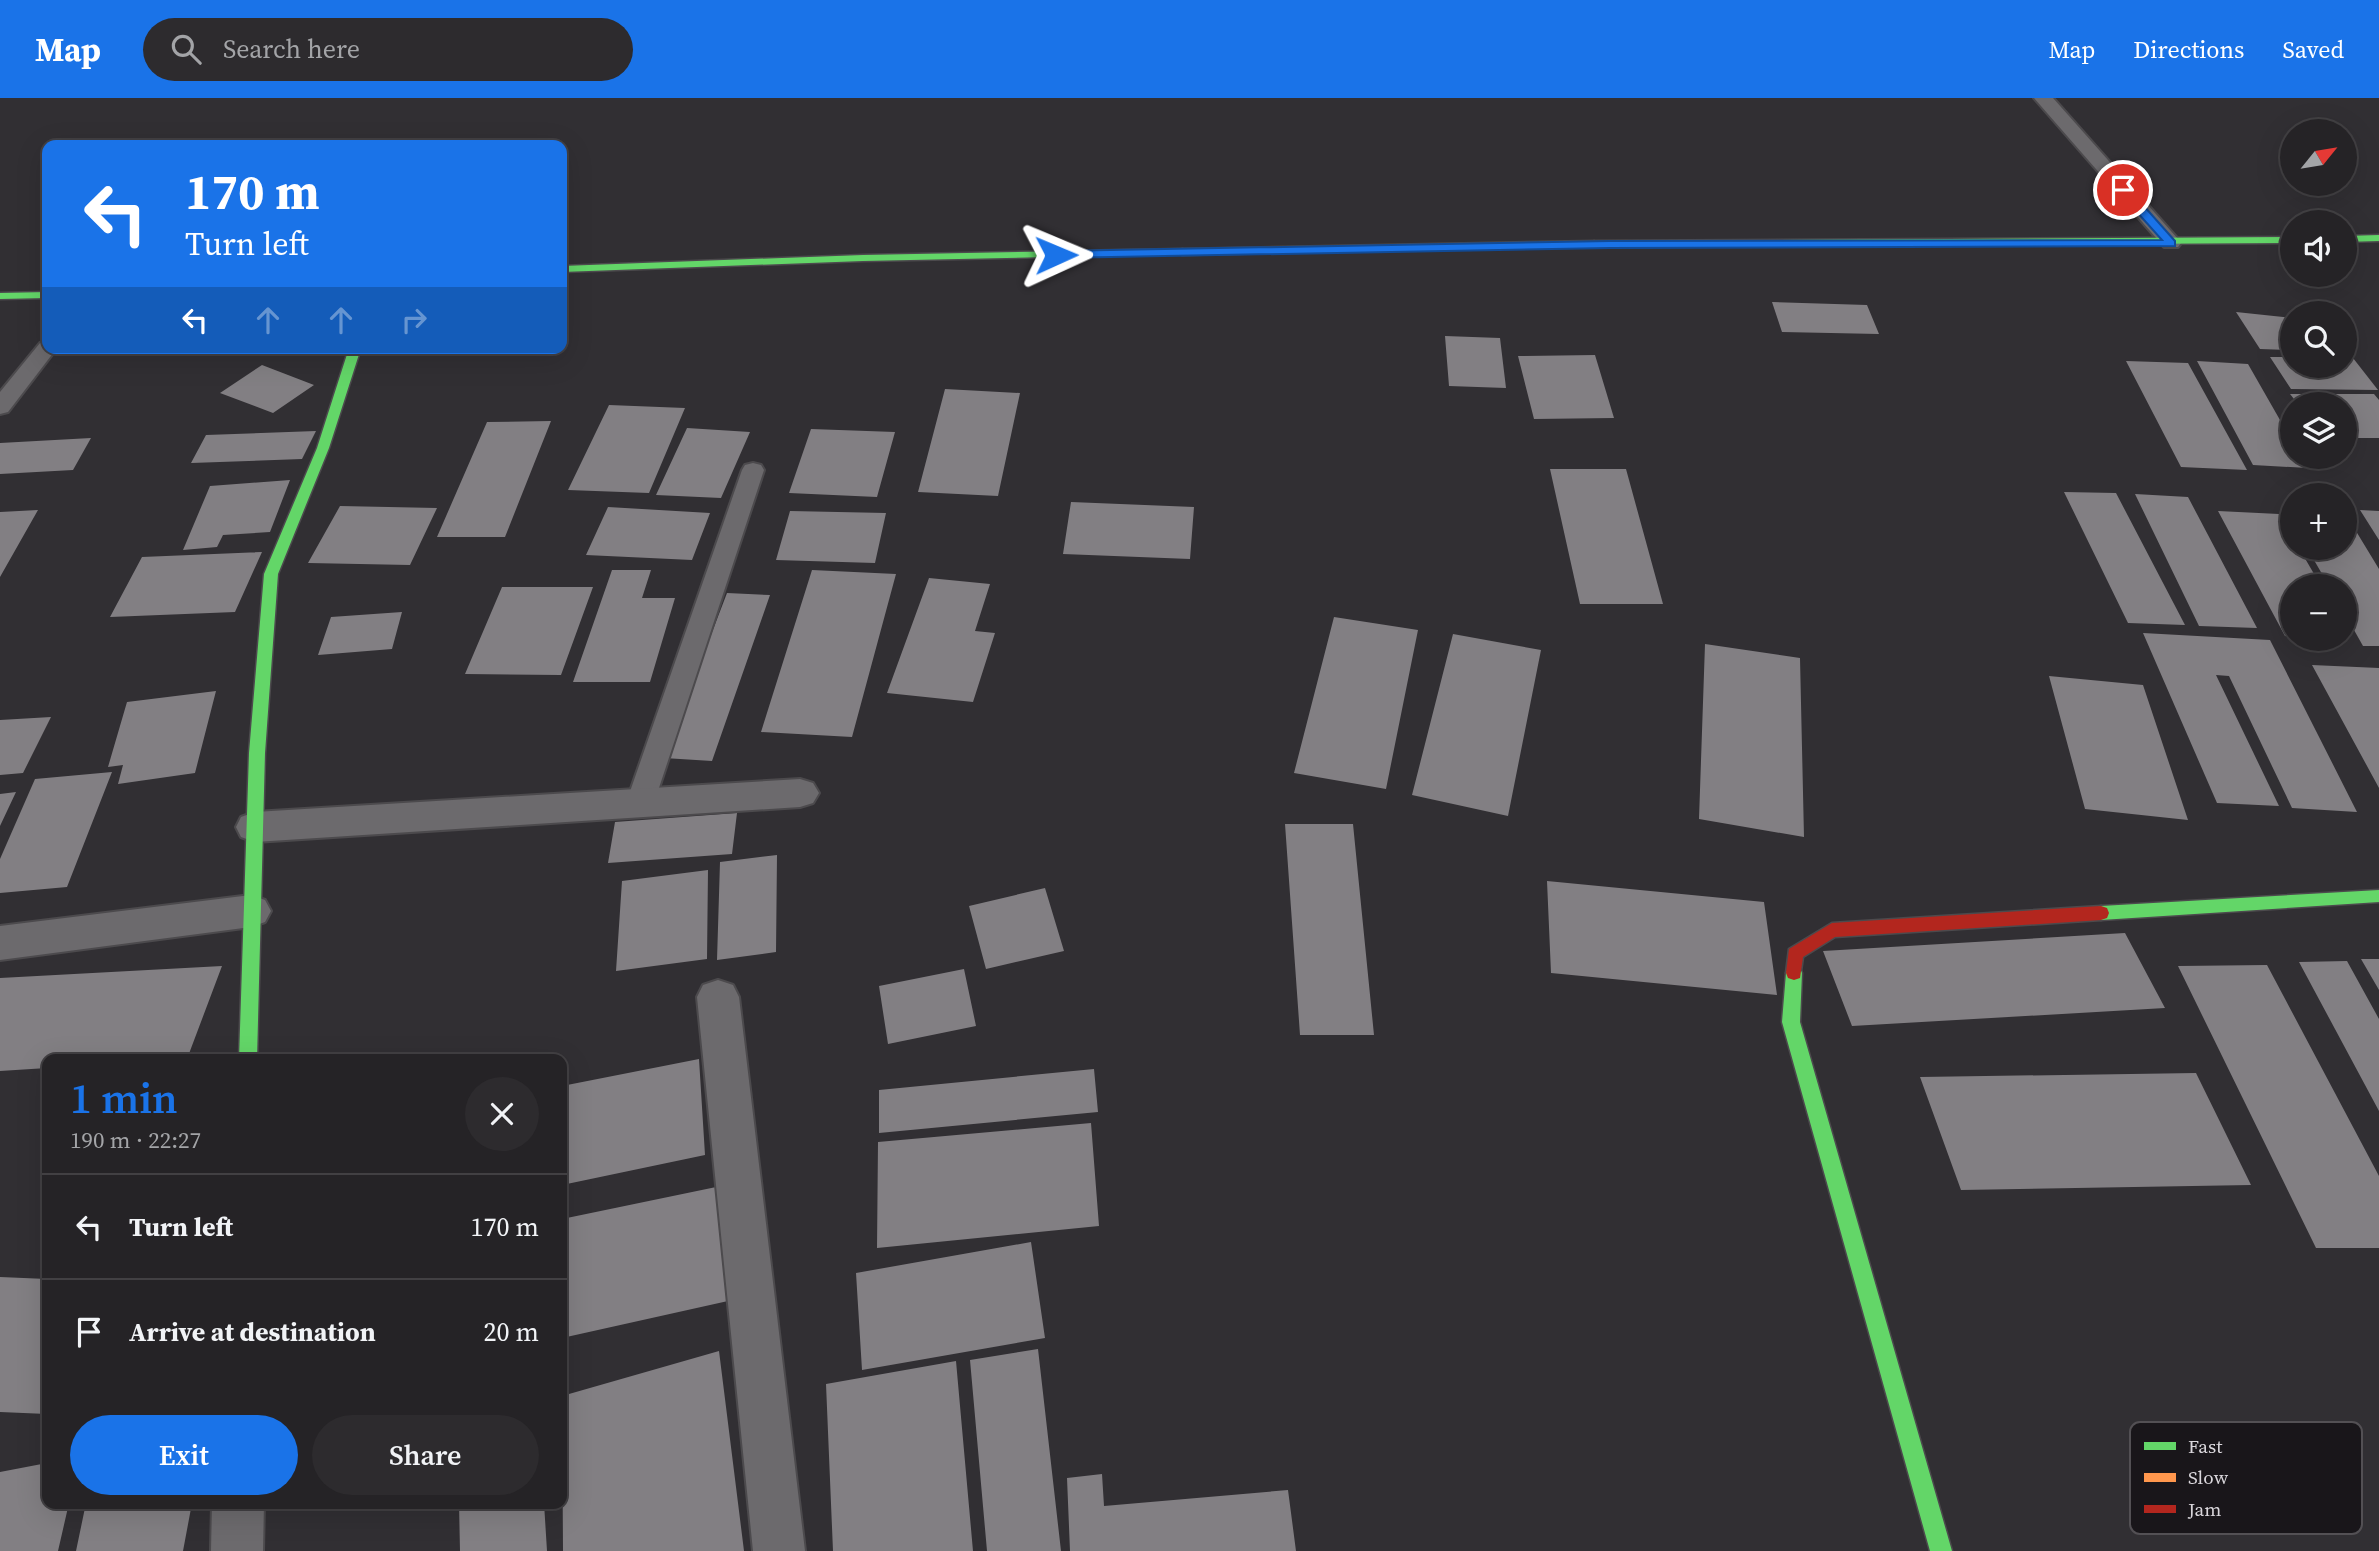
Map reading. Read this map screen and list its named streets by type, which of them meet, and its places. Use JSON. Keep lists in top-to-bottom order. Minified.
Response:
{"legend":["Fast","Slow","Jam"],"north":"top right","page":{"header":"Map","search":"Search here","nav":["Map","Directions","Saved"],"map_buttons":["+","−"],"turn":["170 m","Turn left"],"heading":["1 min","190 m · 22:27"],"list":[{"name":"Turn left","value":"170 m"},{"name":"Arrive at destination","value":"20 m"}],"buttons":["Exit","Share"]}}
